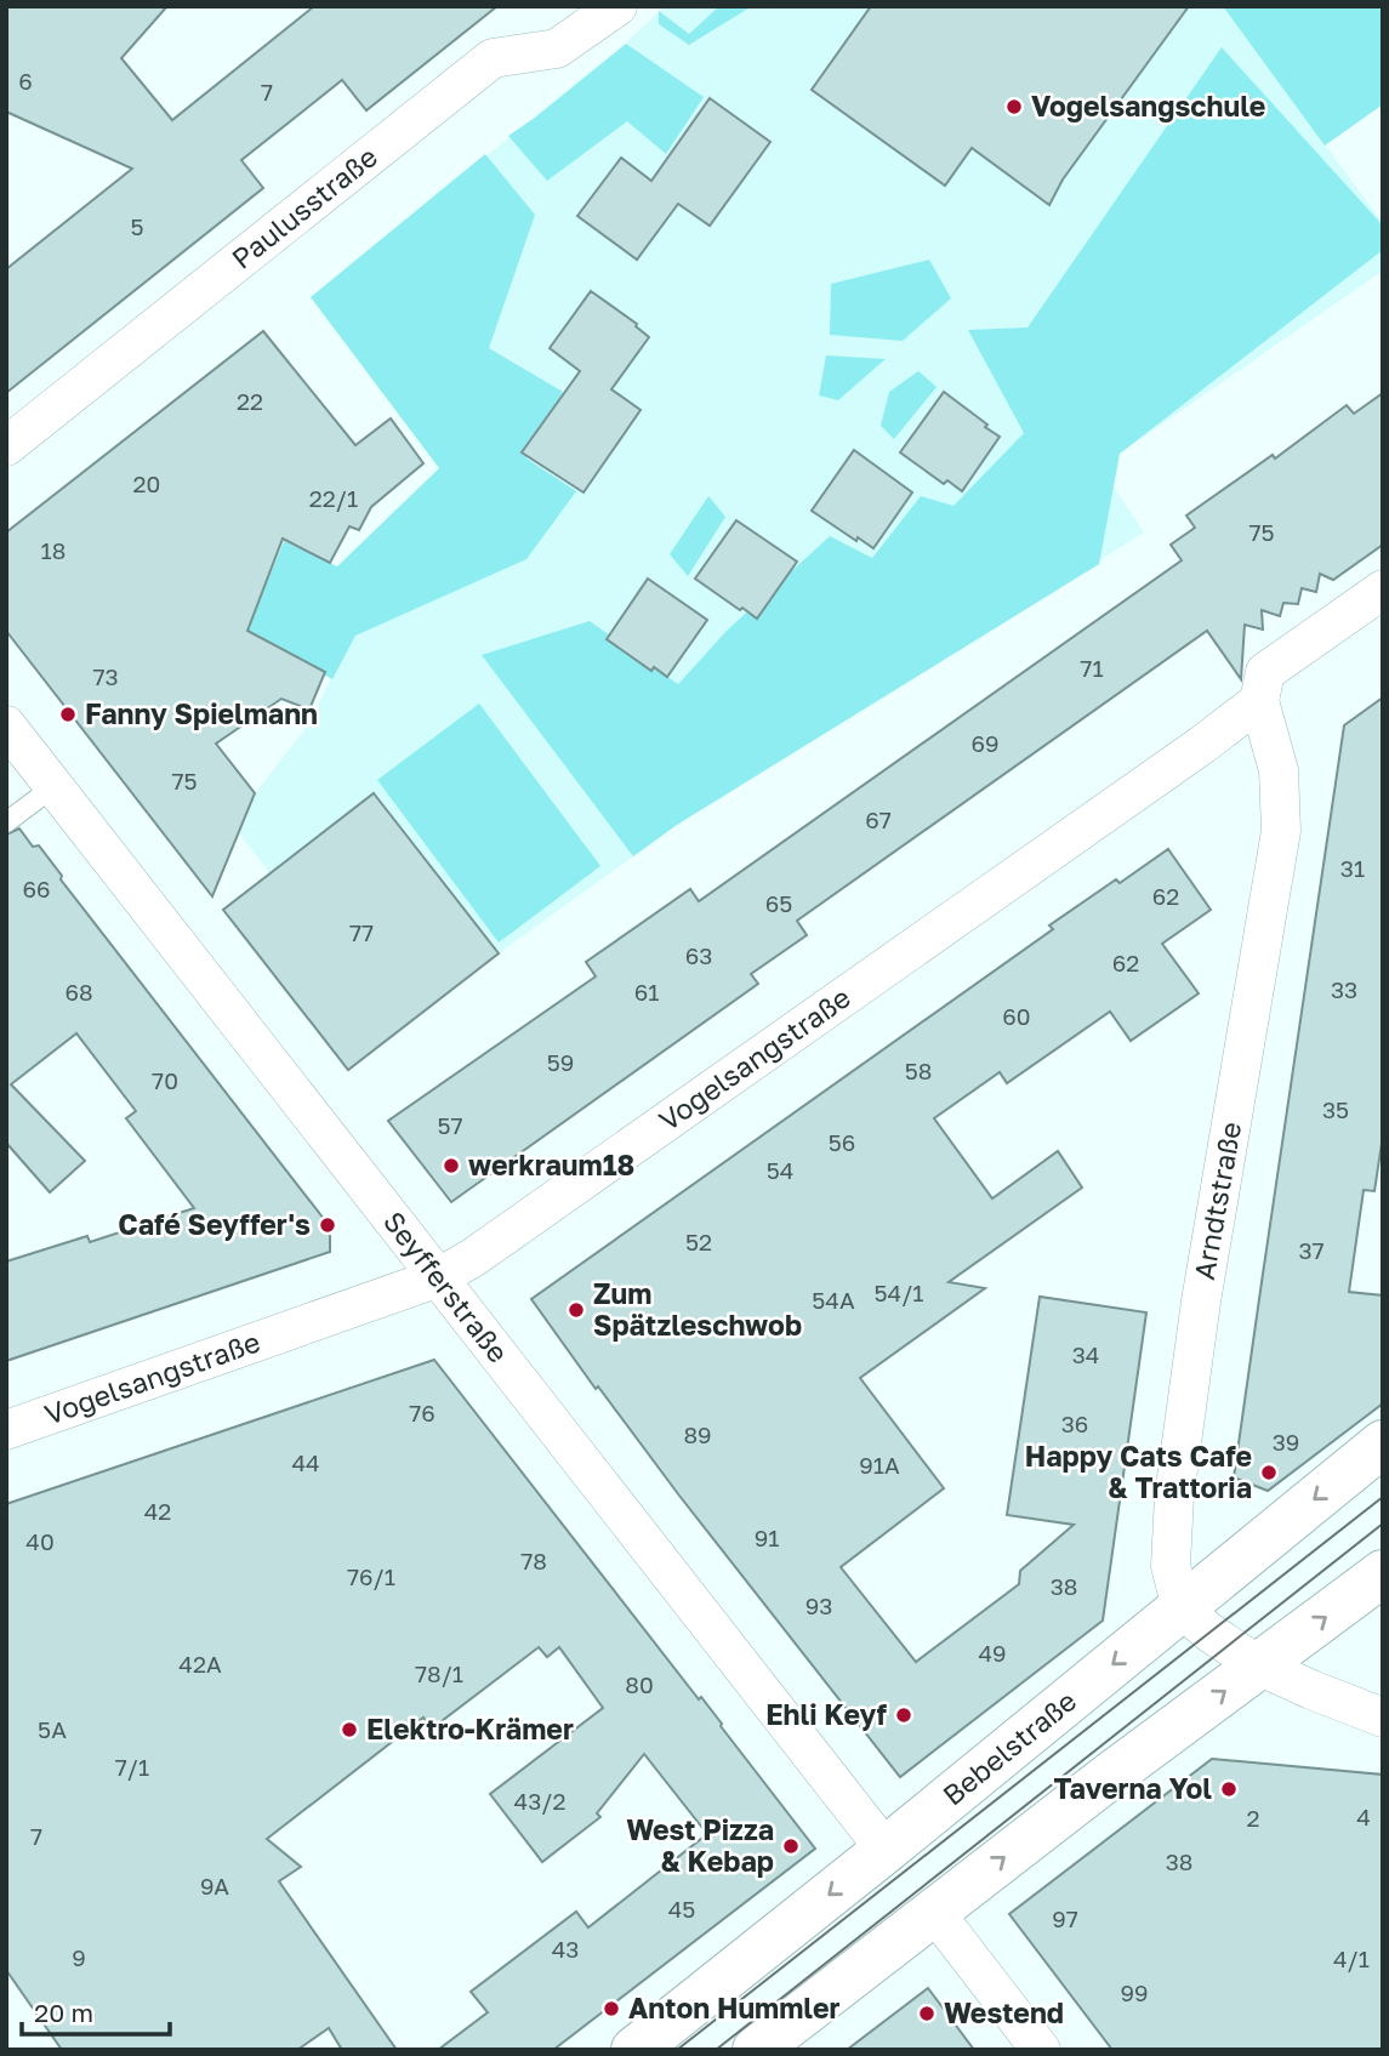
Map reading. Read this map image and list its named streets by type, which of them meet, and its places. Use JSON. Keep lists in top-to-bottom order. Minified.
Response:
{"streets":{"street":["Paulusstraße","Vogelsangstraße","Arndtstraße","Seyfferstraße","Bebelstraße"]},"crossings":[["Vogelsangstraße","Arndtstraße"],["Vogelsangstraße","Seyfferstraße"],["Arndtstraße","Bebelstraße"],["Seyfferstraße","Bebelstraße"]],"places":["Vogelsangschule","Fanny Spielmann","werkraum18","Café Seyffer's","Zum Spätzleschwob","Happy Cats Cafe & Trattoria","Ehli Keyf","Elektro-Krämer","Taverna Yol","West Pizza & Kebap","Anton Hummler","Westend"],"house_numbers":["6","7","5","22","20","22/1","75","18","71","73","69","75","67","31","66","62","65","77","63","62","33","68","61","60","59","58","70","35","57","56","54","52","37","54/1","54A","34","76","36","89","39","44","91A","42","91","40","78","76/1","38","93","49","42A","78/1","80","5A","7/1","43/2","4","2","7","38","9A","45","97","43","9","4/1","99"],"scale_bar":"20 m"}
